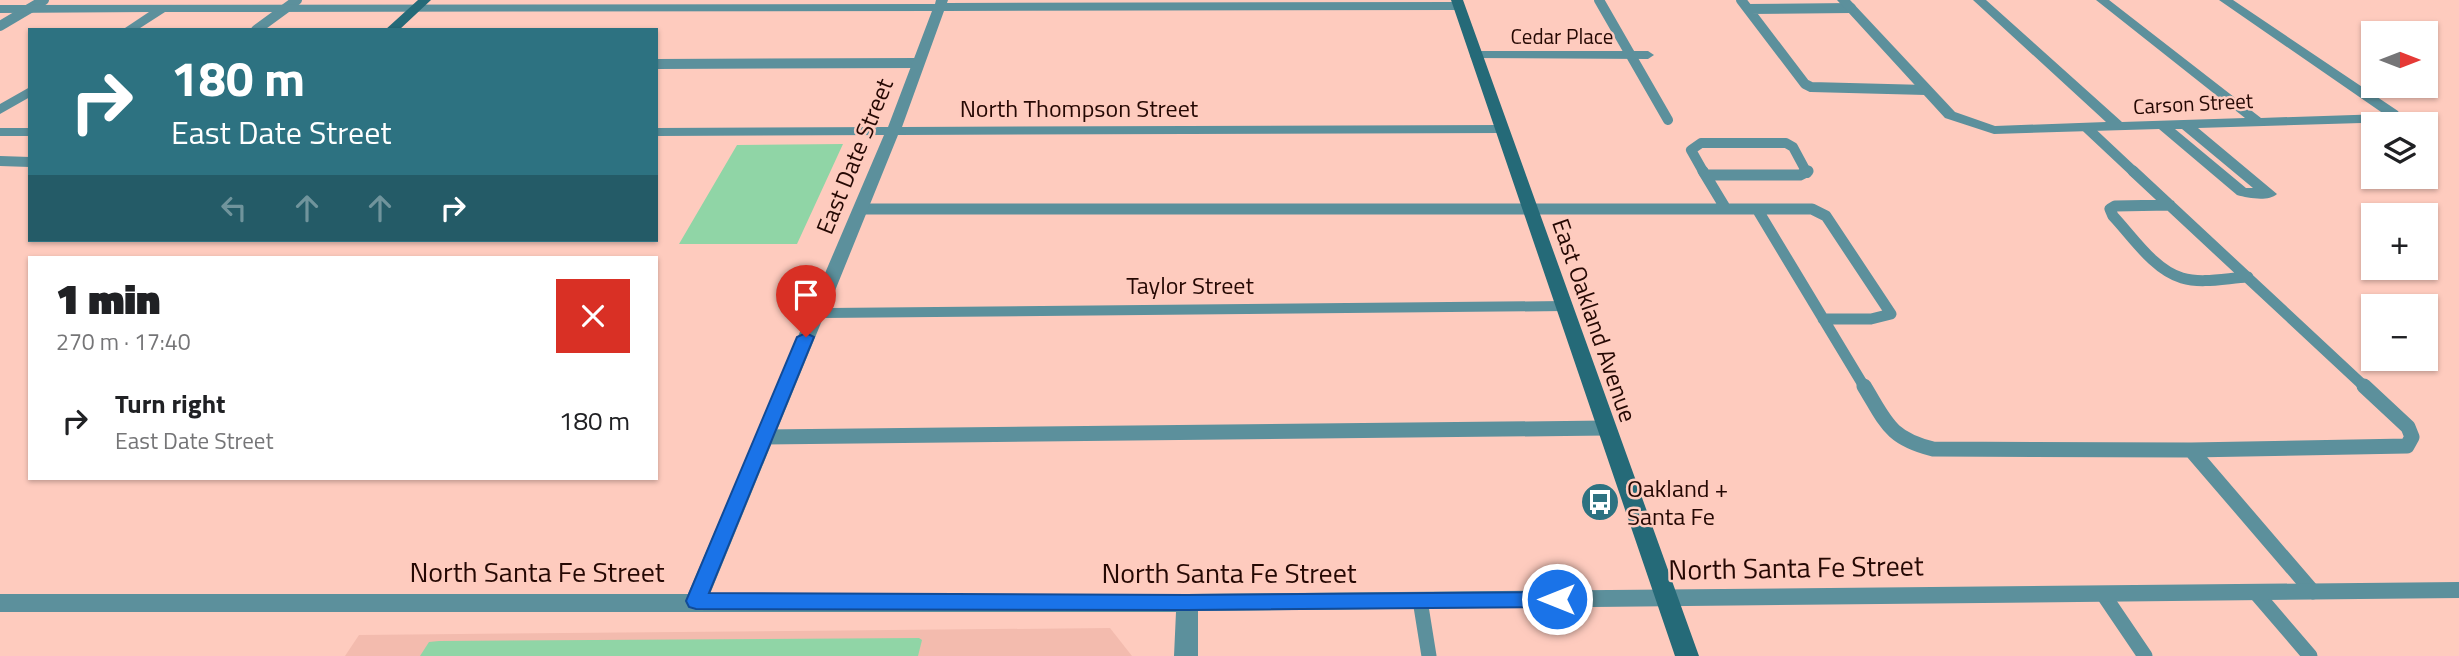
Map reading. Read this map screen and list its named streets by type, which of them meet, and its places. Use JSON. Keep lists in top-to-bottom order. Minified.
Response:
{"streets":{"street":["Cedar Place","Carson Street","North Thompson Street","East Date Street","Taylor Street","East Oakland Avenue","North Santa Fe Street"]},"crossings":[["Cedar Place","East Oakland Avenue"],["North Thompson Street","East Date Street"],["North Thompson Street","East Oakland Avenue"],["East Date Street","Taylor Street"],["East Date Street","North Santa Fe Street"],["Taylor Street","East Oakland Avenue"],["East Oakland Avenue","North Santa Fe Street"]],"places":{"bus stop":["Oakland + Santa Fe"]},"north":"right","page":{"map_buttons":["+","−"],"turn":["180 m","East Date Street"],"heading":["1 min","270 m · 17:40"],"list":[{"name":"Turn right","note":"East Date Street","value":"180 m"}]}}
